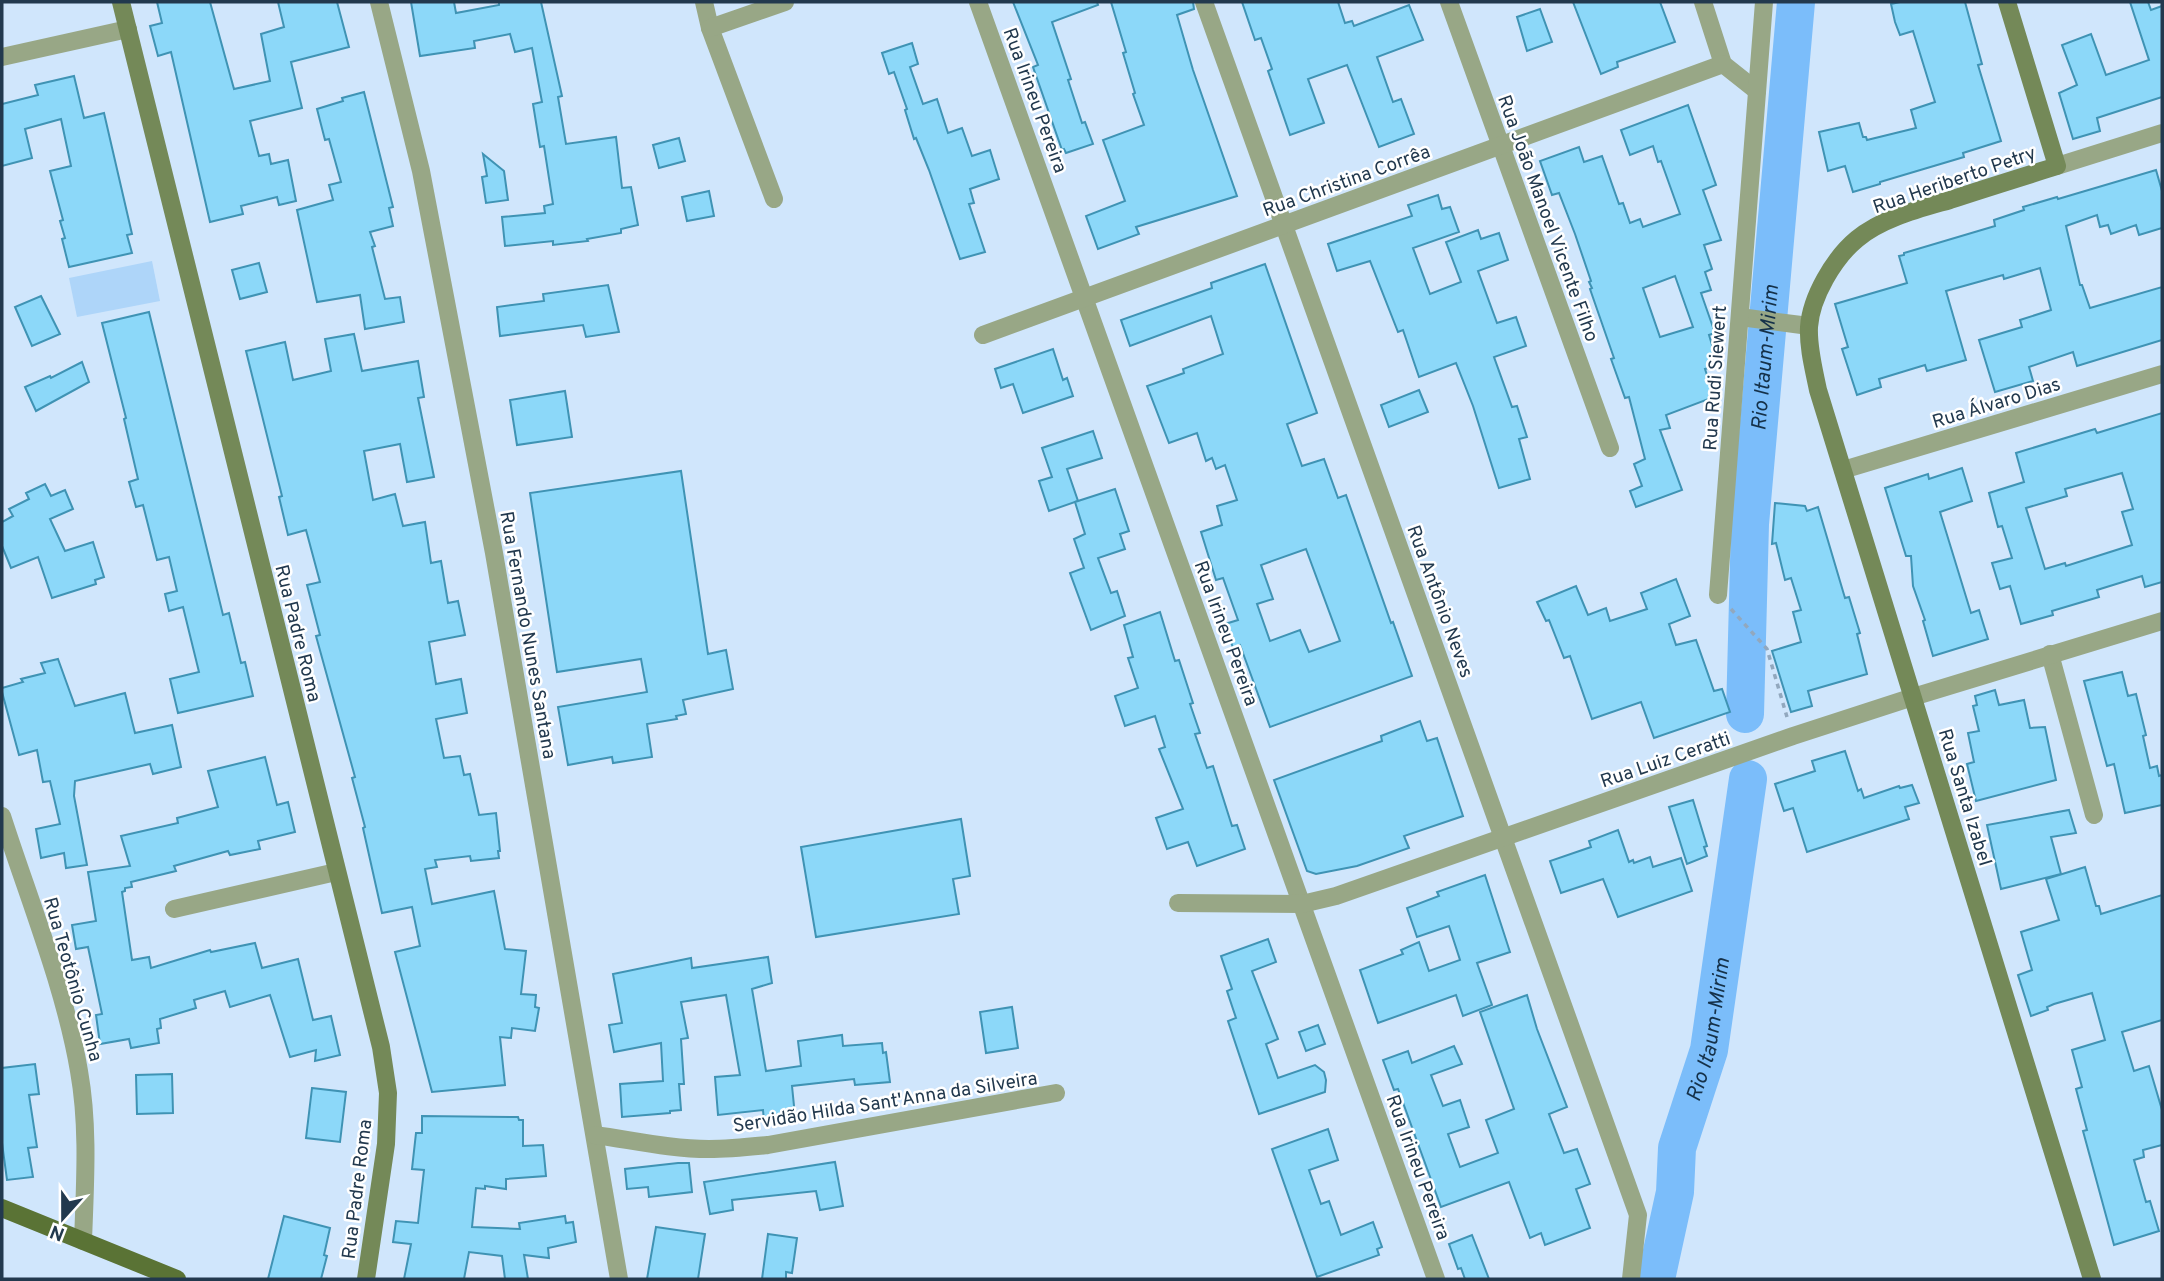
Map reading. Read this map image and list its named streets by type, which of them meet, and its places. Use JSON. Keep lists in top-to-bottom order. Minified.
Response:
{"streets":{"street":["Rua Irineu Pereira","Rua Heriberto Petry","Rua Christina Corrêa","Rua João Manoel Vicente Filho","Rua Rudi Siewert","Rua Álvaro Dias","Rua Antônio Neves","Rua Padre Roma","Rua Fernando Nunes Santana","Rua Luiz Ceratti","Rua Santa Izabel","Rua Teotônio Cunha","Servidão Hilda Sant'Anna da Silveira"]},"crossings":[["Rua Irineu Pereira","Rua Christina Corrêa"],["Rua Irineu Pereira","Rua Luiz Ceratti"],["Rua Heriberto Petry","Rua Santa Izabel"],["Rua Christina Corrêa","Rua João Manoel Vicente Filho"],["Rua Christina Corrêa","Rua Antônio Neves"],["Rua Álvaro Dias","Rua Santa Izabel"],["Rua Antônio Neves","Rua Luiz Ceratti"],["Rua Fernando Nunes Santana","Servidão Hilda Sant'Anna da Silveira"],["Rua Luiz Ceratti","Rua Santa Izabel"]],"water":["Rio Itaum-Mirim"],"north":"bottom"}
